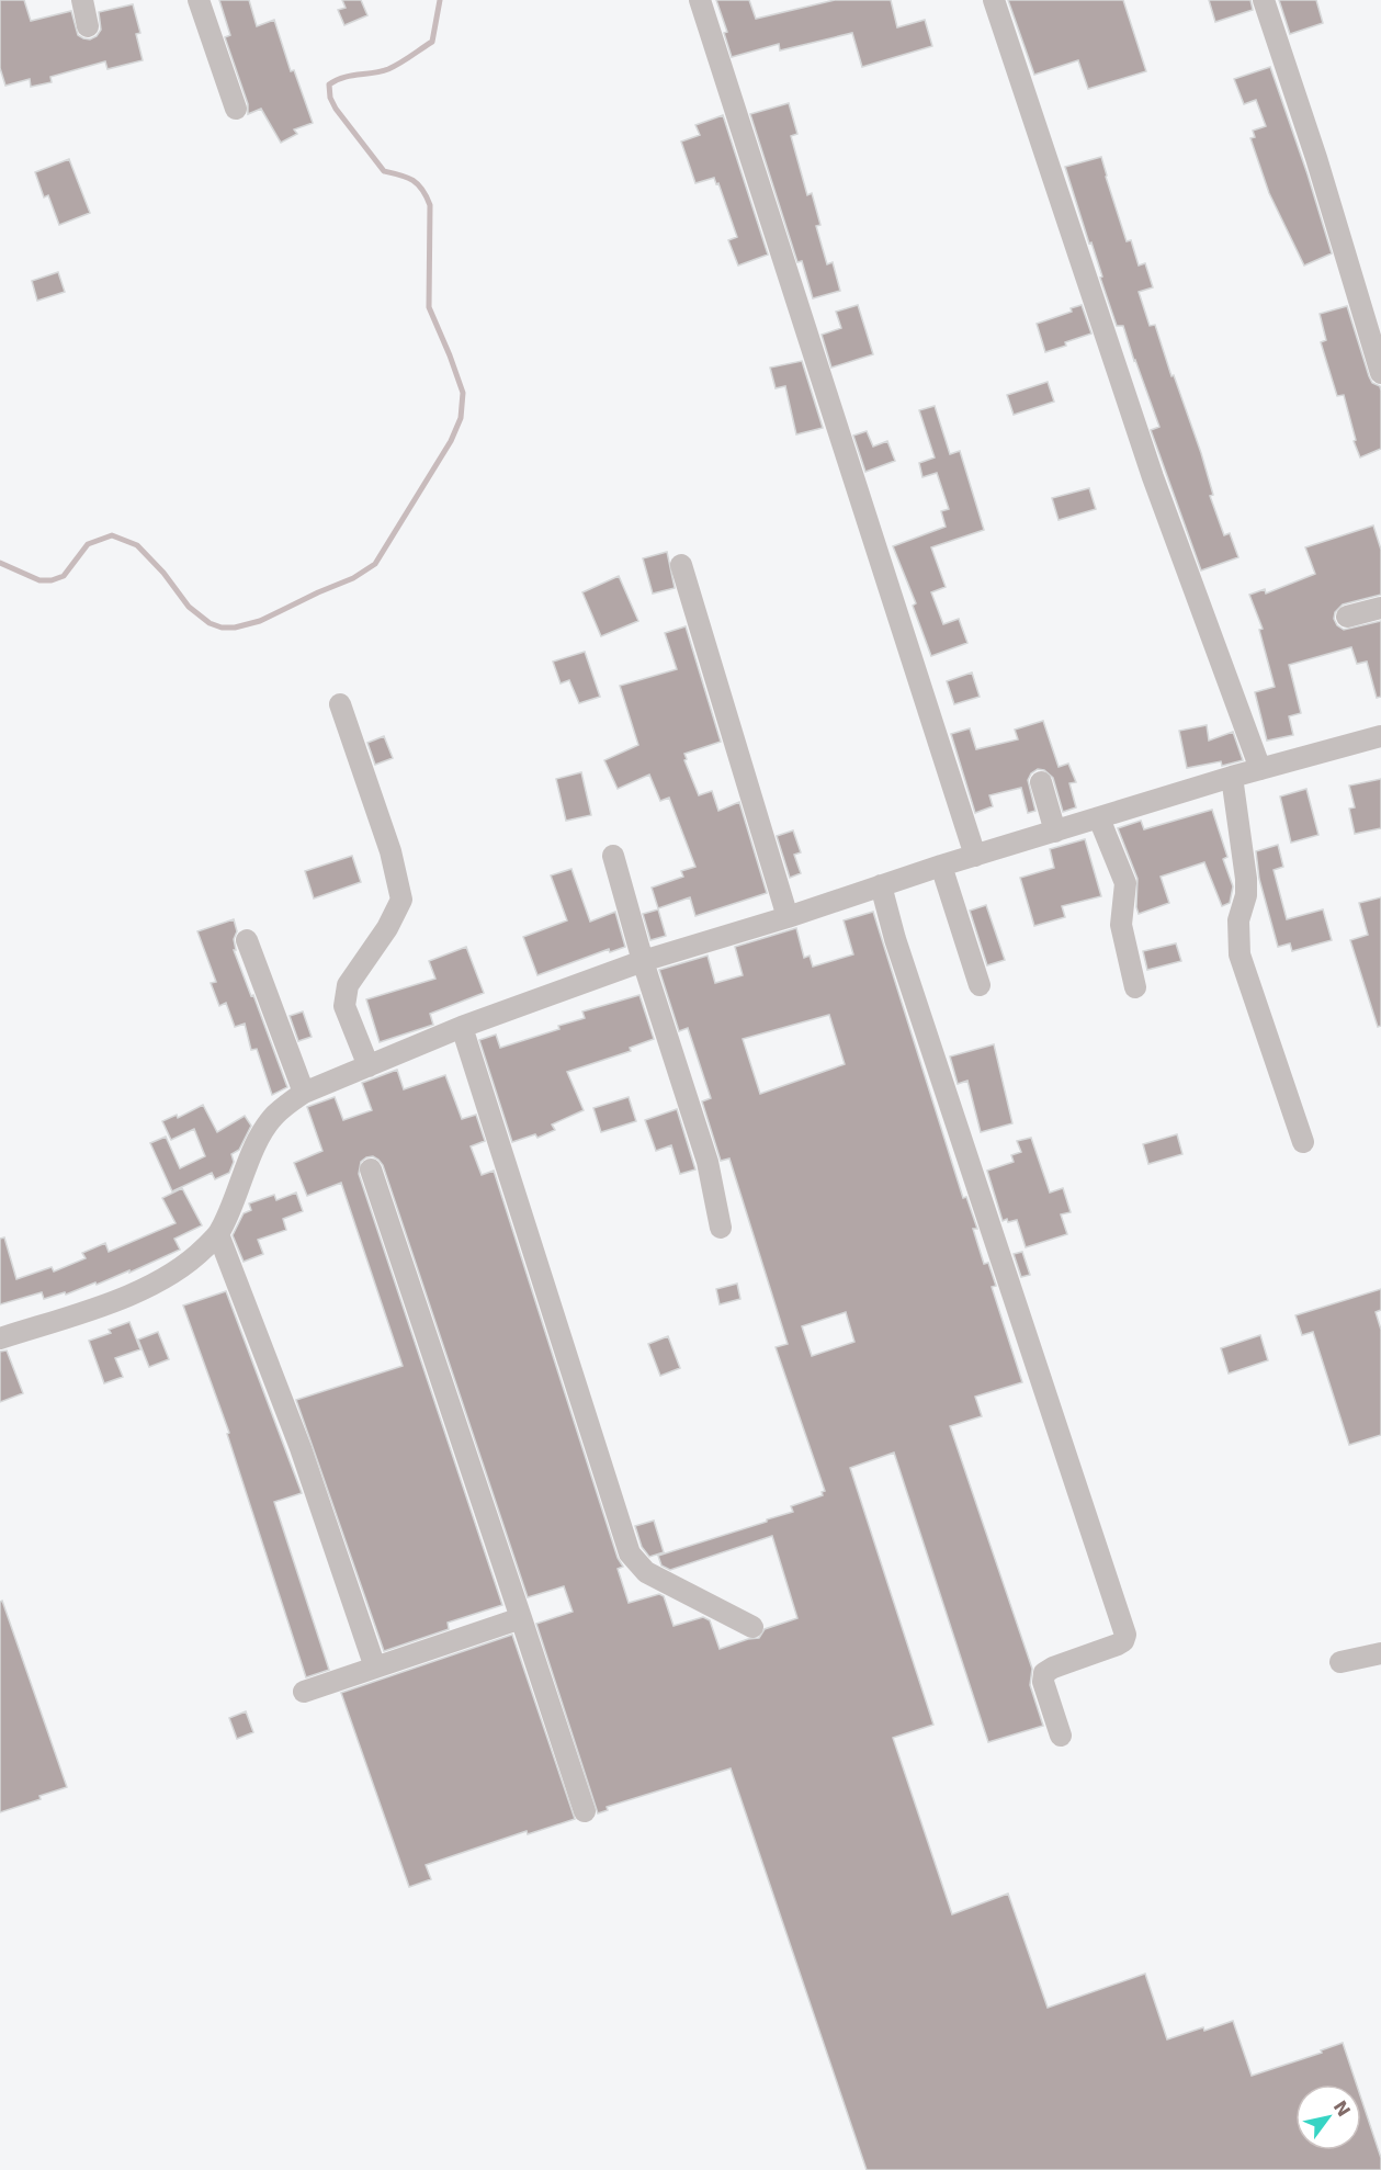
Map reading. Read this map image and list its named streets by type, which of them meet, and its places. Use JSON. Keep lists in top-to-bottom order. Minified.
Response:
{"north":"top right"}
